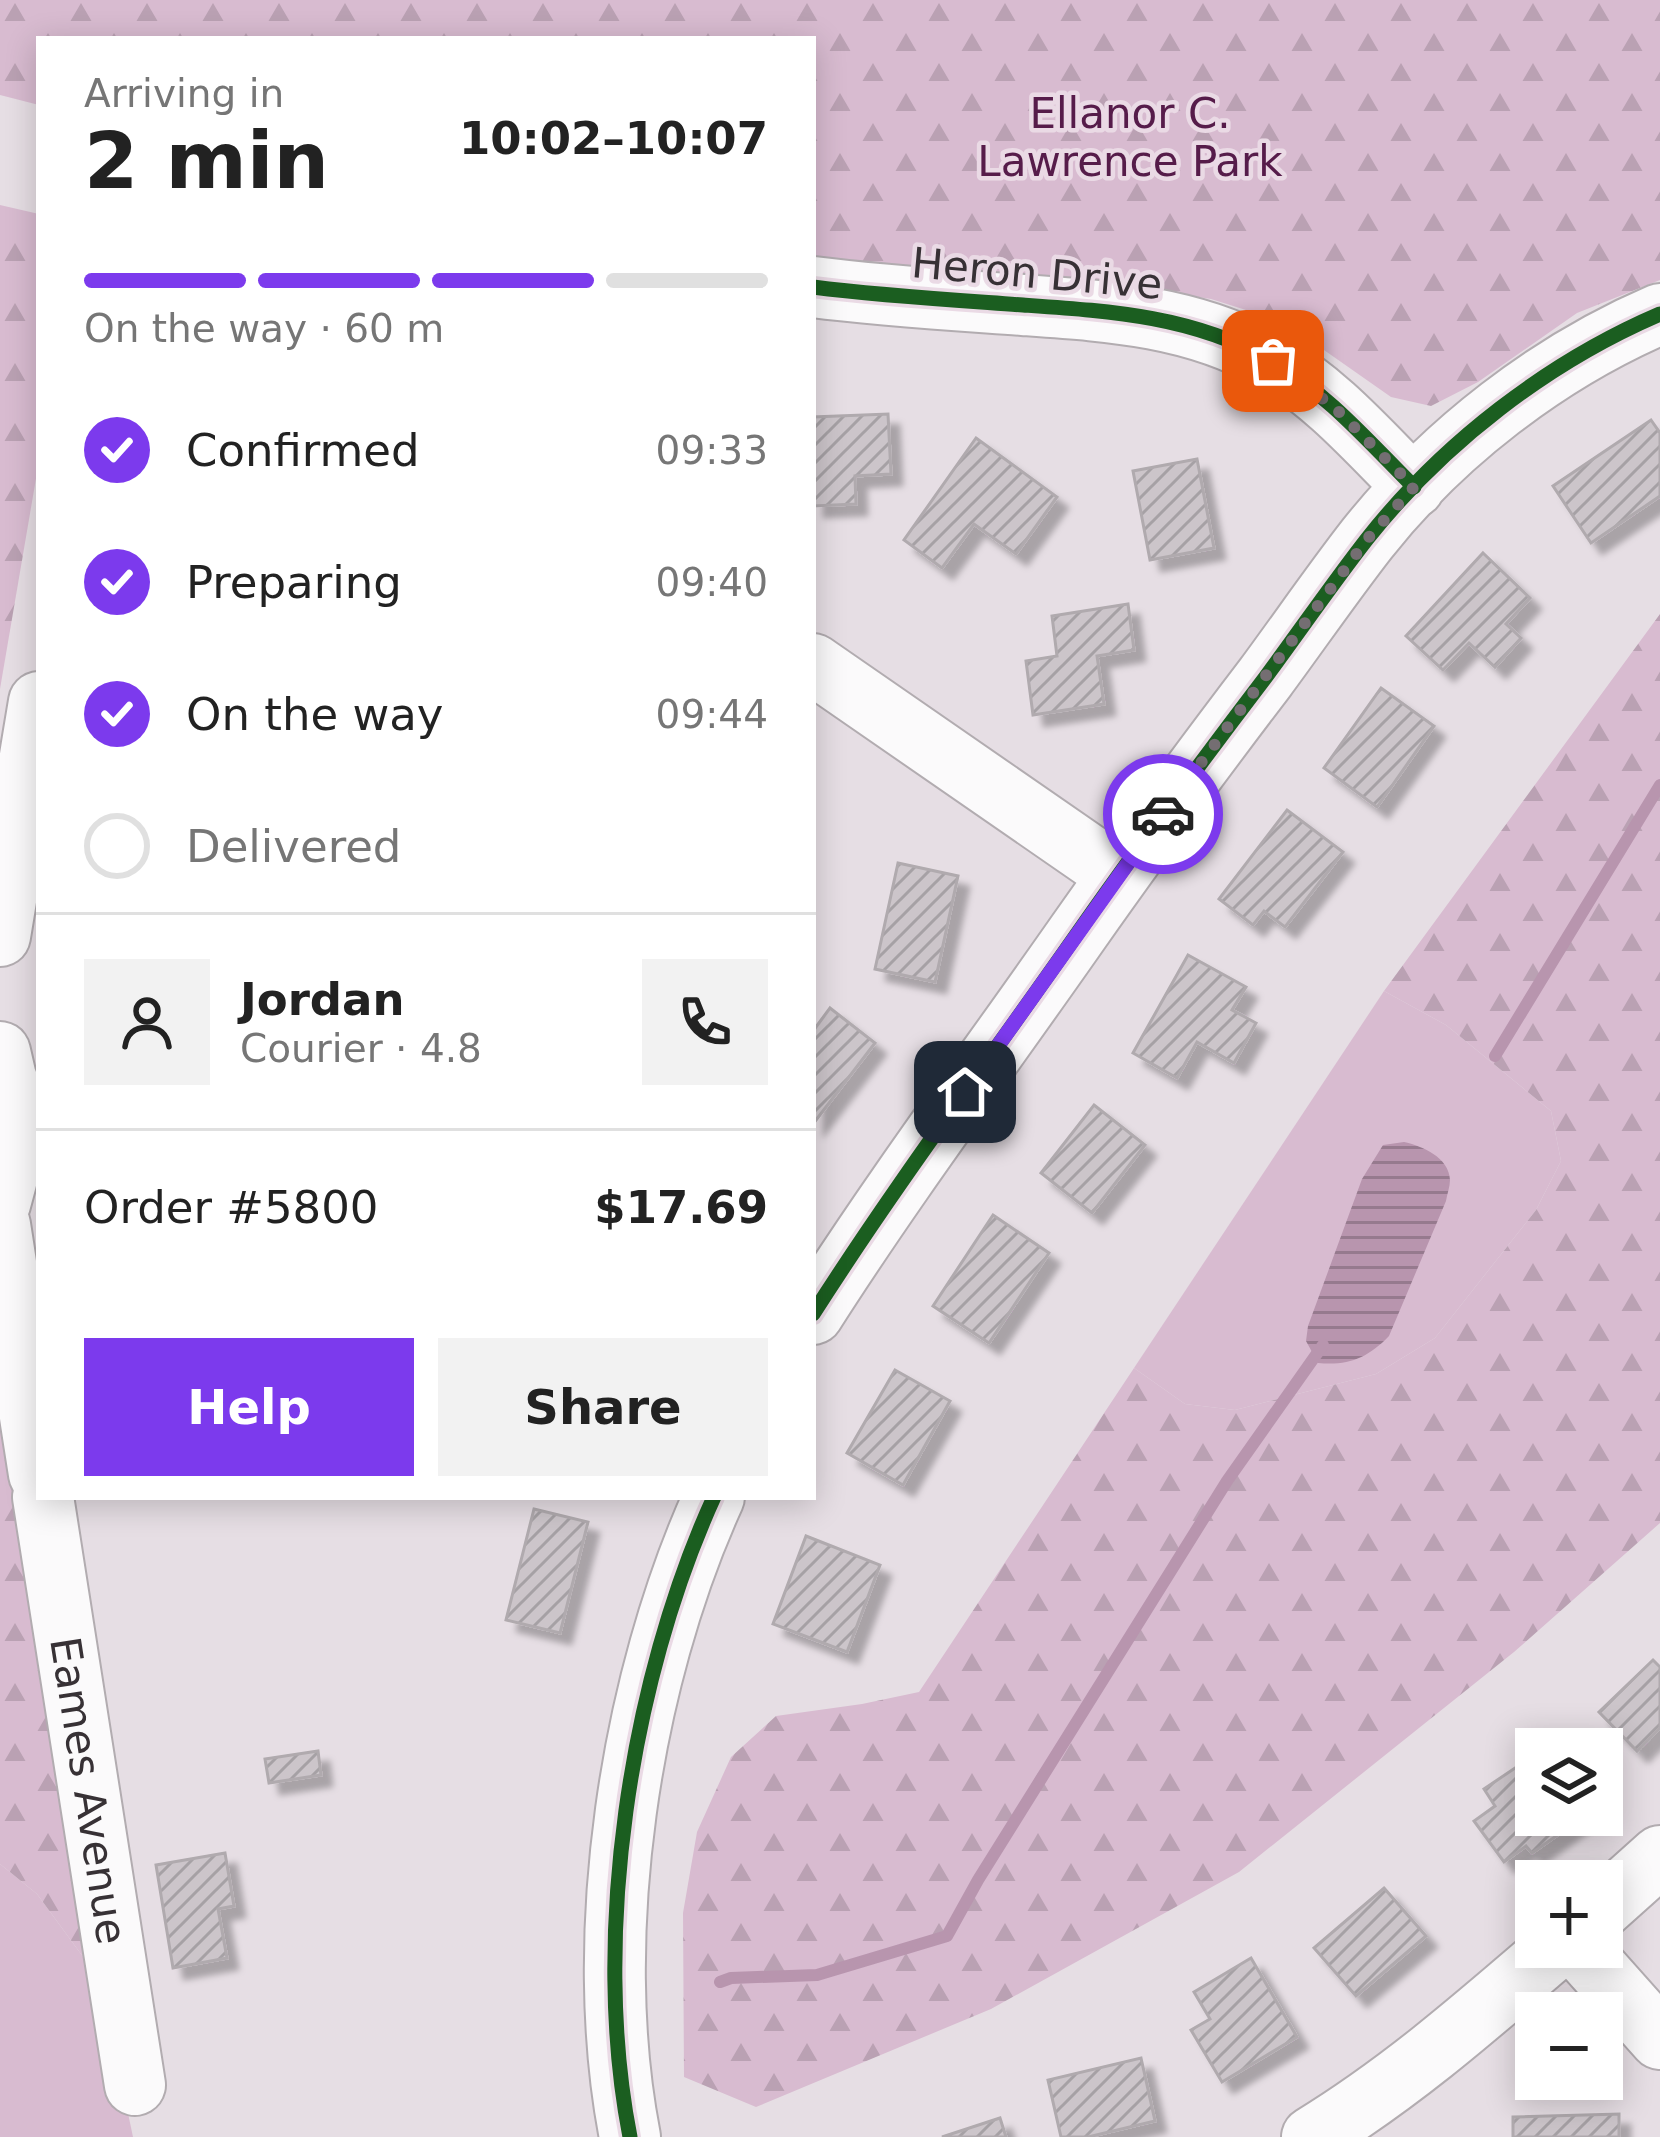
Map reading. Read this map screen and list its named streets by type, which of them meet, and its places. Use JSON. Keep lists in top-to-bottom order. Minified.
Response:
{"streets":{"street":["Heron Drive","Eames Avenue"]},"parks":["Ellanor C. Lawrence Park"],"page":{"heading":["2 min","Arriving in","10:02–10:07"],"panel":["Jordan","Courier · 4.8","Order #5800","$17.69"],"bar":"On the way · 60 m","list":[["Confirmed","09:33"],["Preparing","09:40"],["On the way","09:44"],"Delivered"],"buttons":["Help","Share"],"map_buttons":["+","−"]}}
